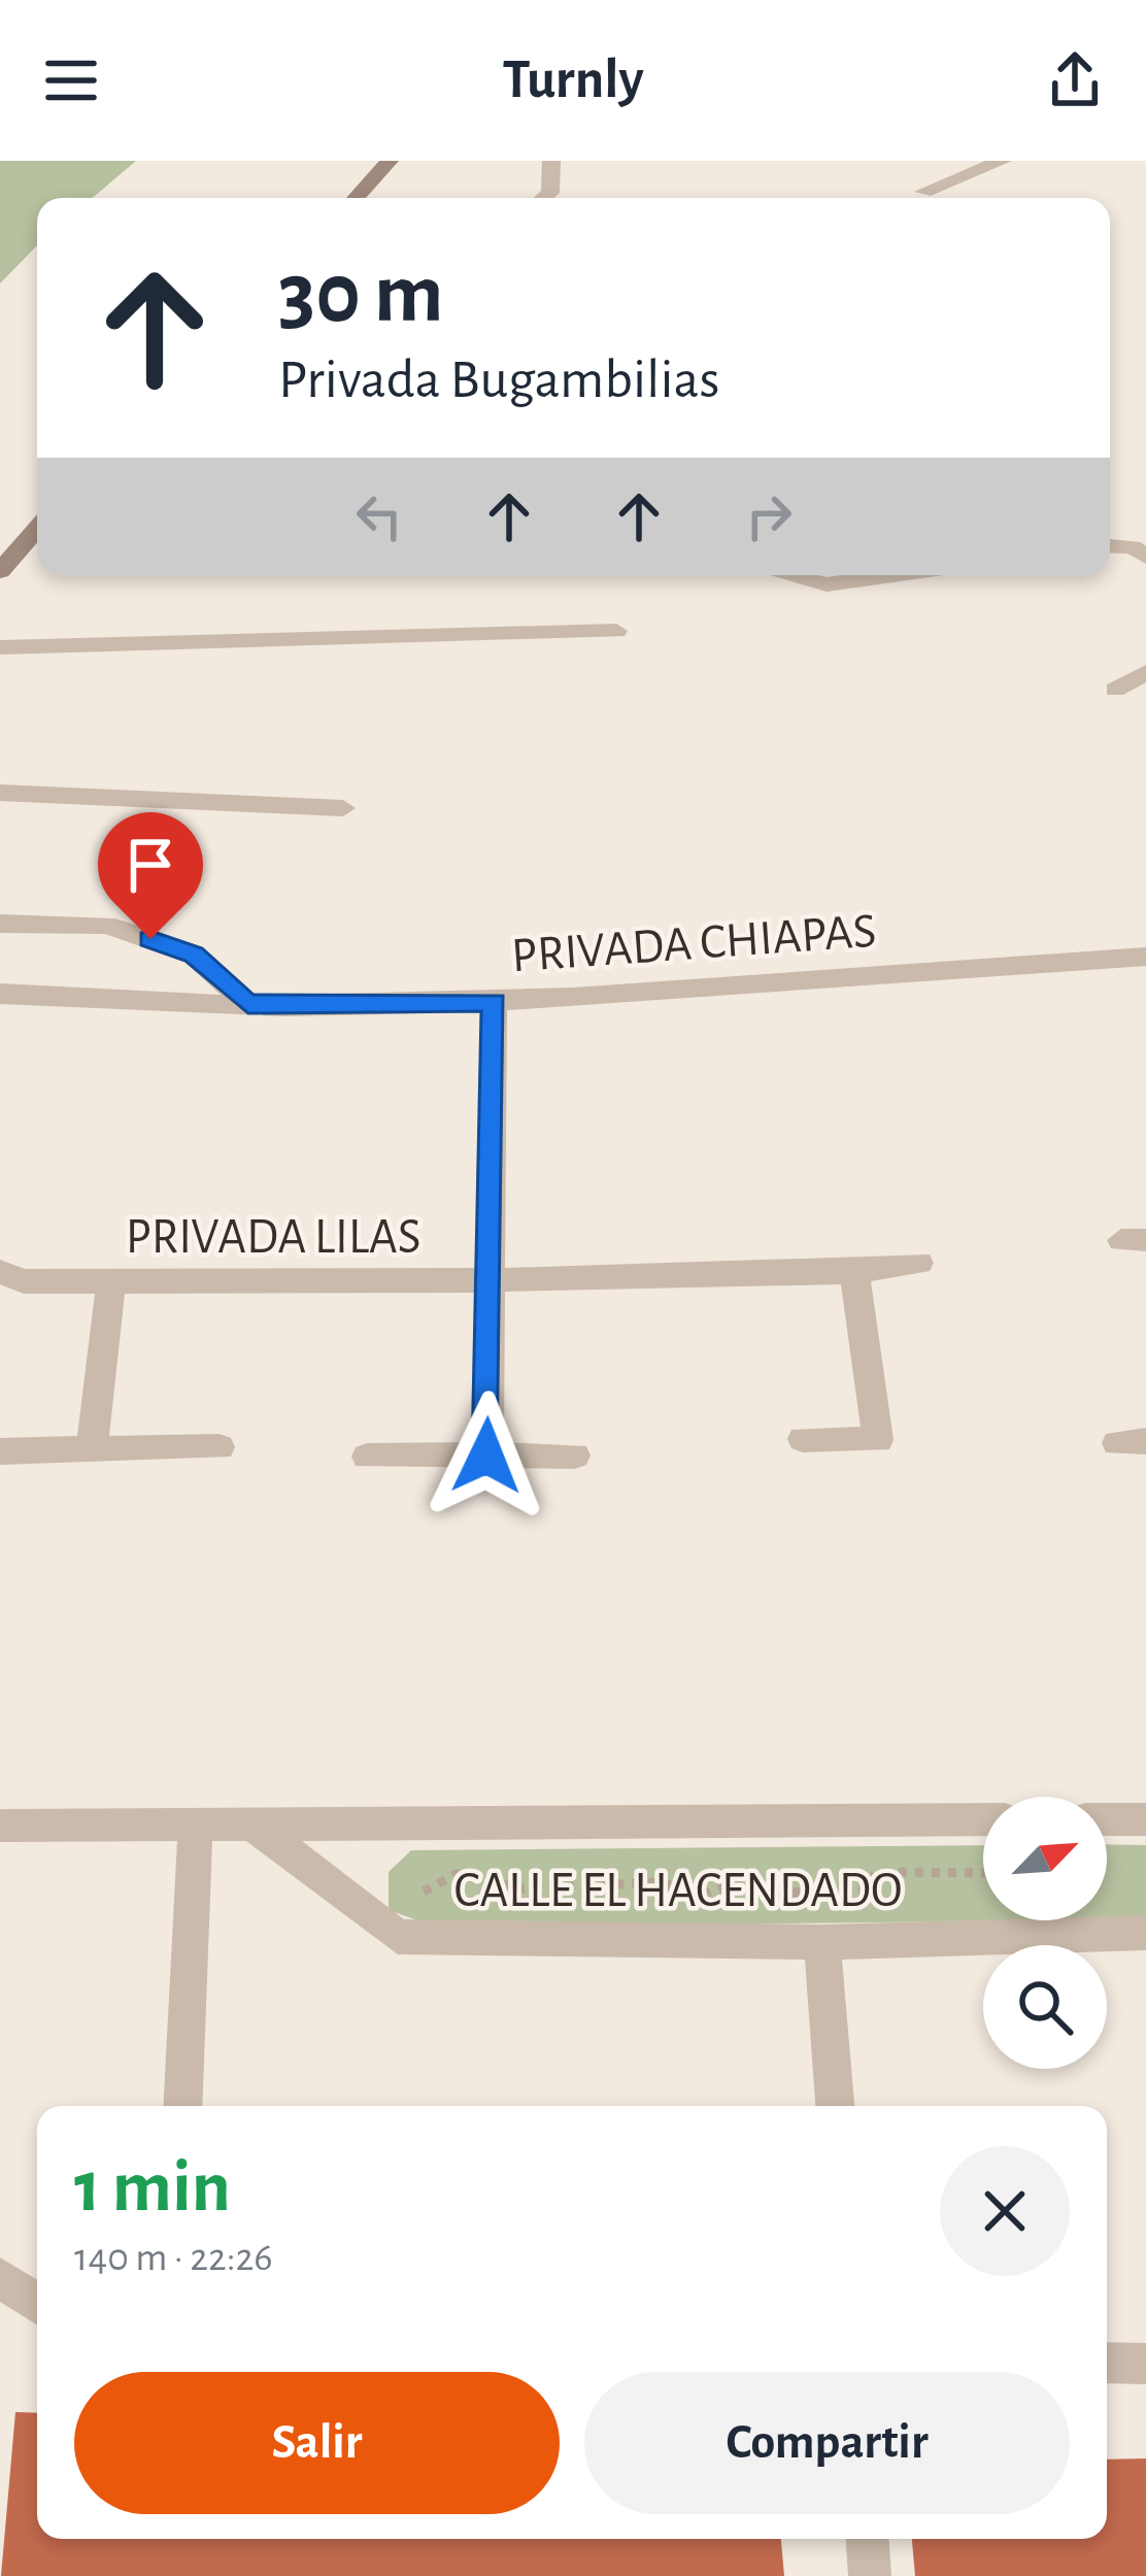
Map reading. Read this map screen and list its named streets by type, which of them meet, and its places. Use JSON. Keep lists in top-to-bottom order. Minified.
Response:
{"streets":{"street":["PRIVADA CHIAPAS","PRIVADA LILAS","CALLE EL HACENDADO"]},"north":"top right","page":{"header":"Turnly","turn":["30 m","Privada Bugambilias"],"heading":["1 min","140 m · 22:26"],"buttons":["Salir","Compartir"]}}
